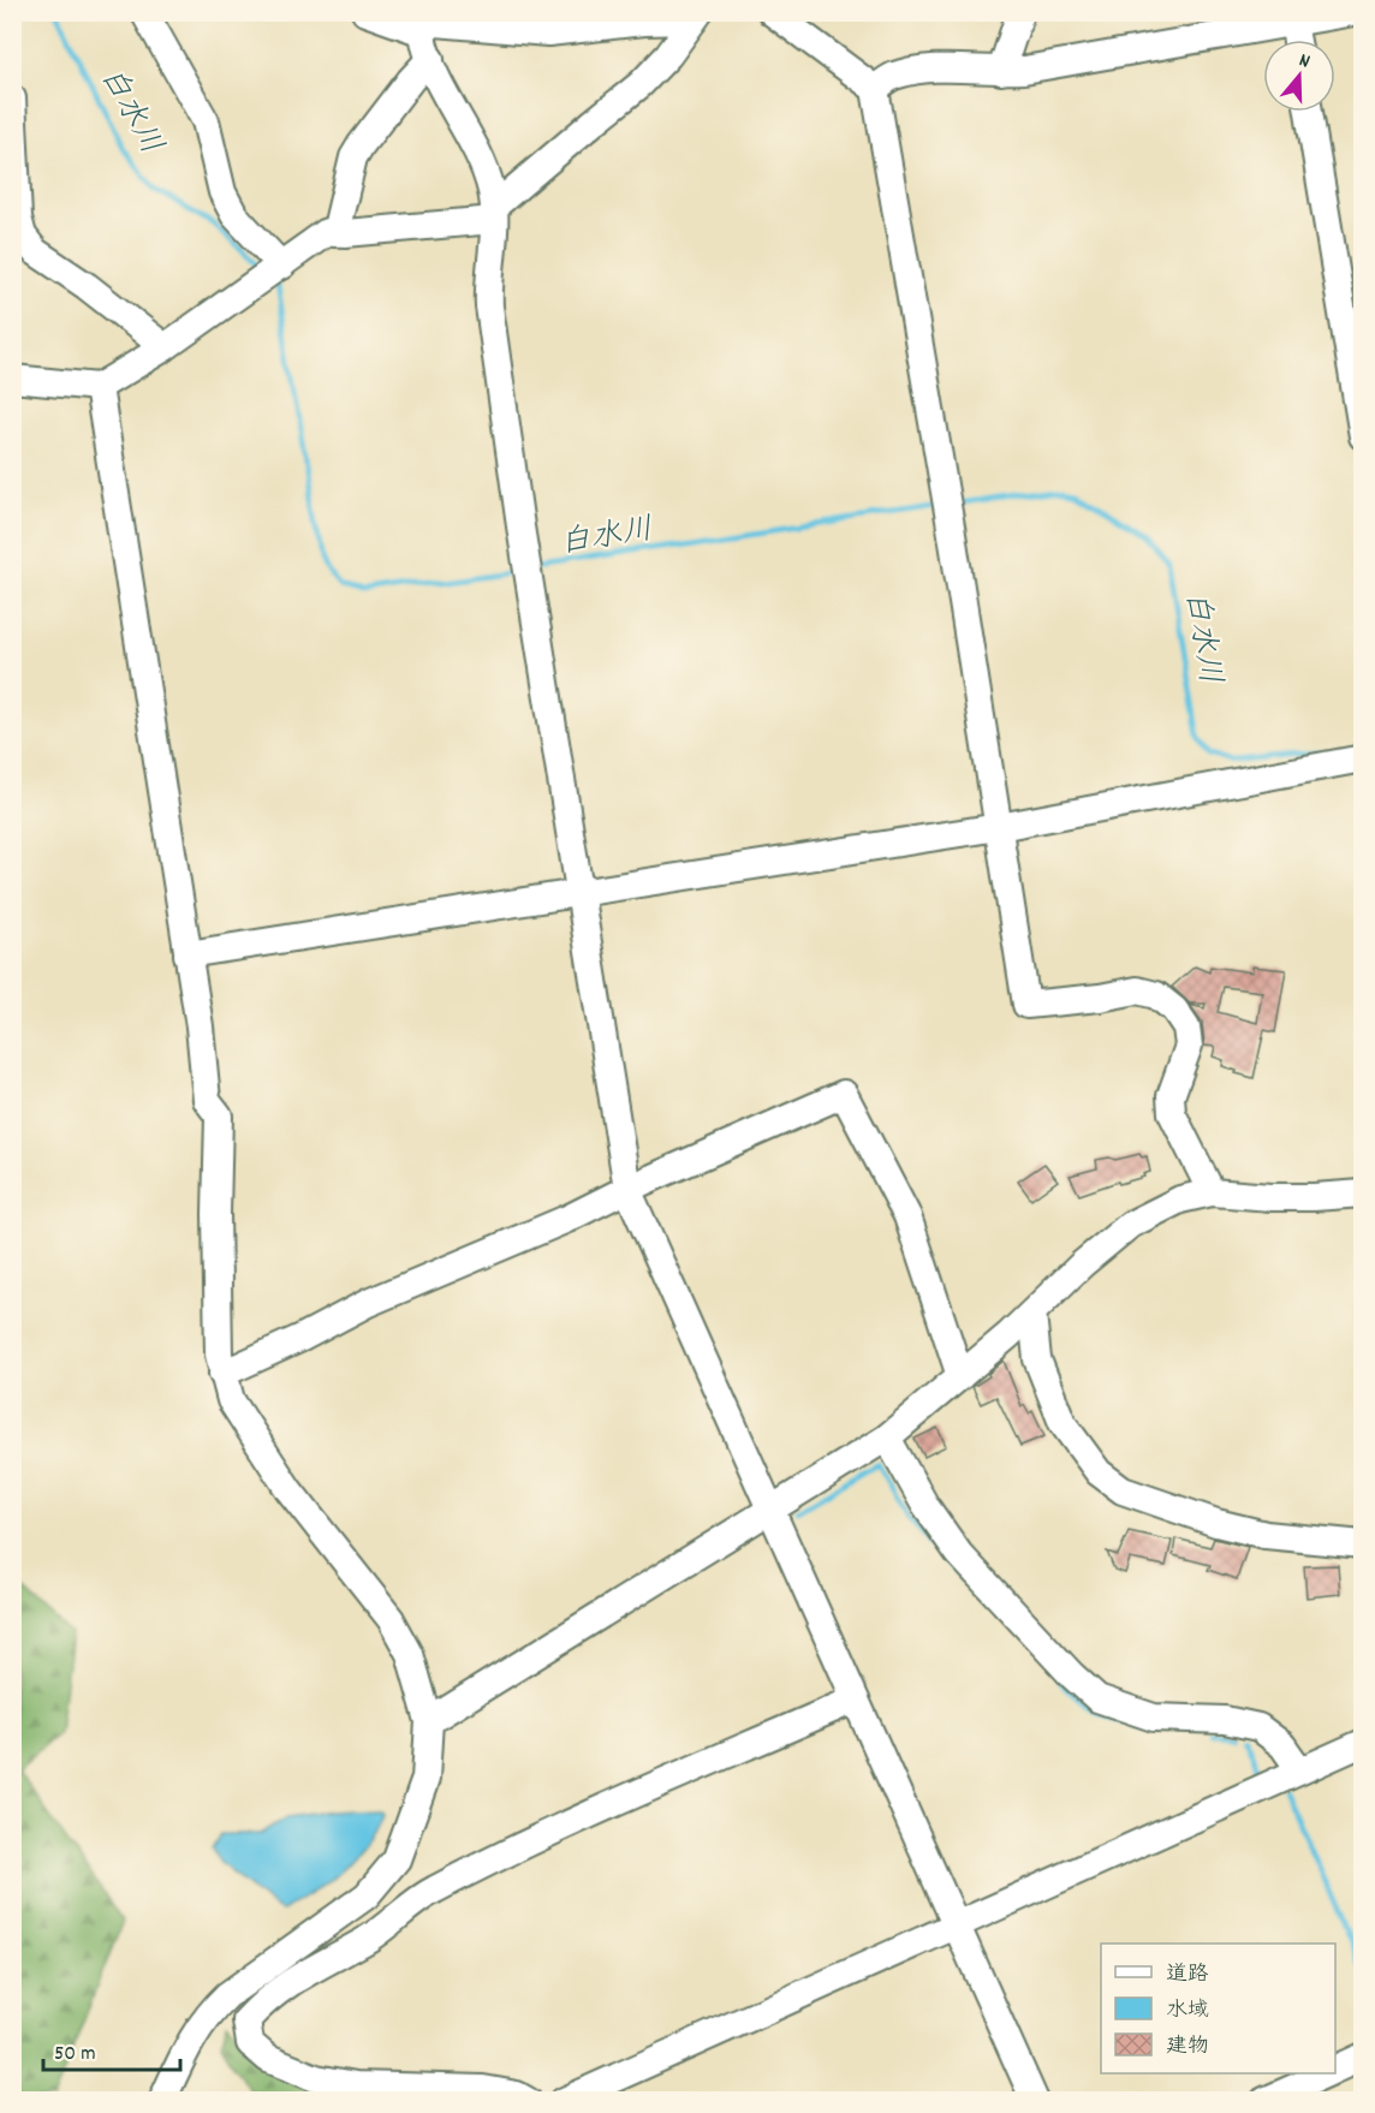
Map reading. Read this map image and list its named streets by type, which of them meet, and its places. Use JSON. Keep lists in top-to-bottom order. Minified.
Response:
{"water":["白水川"],"legend":["道路","水域","建物"],"scale_bar":"50 m","north":"top"}
